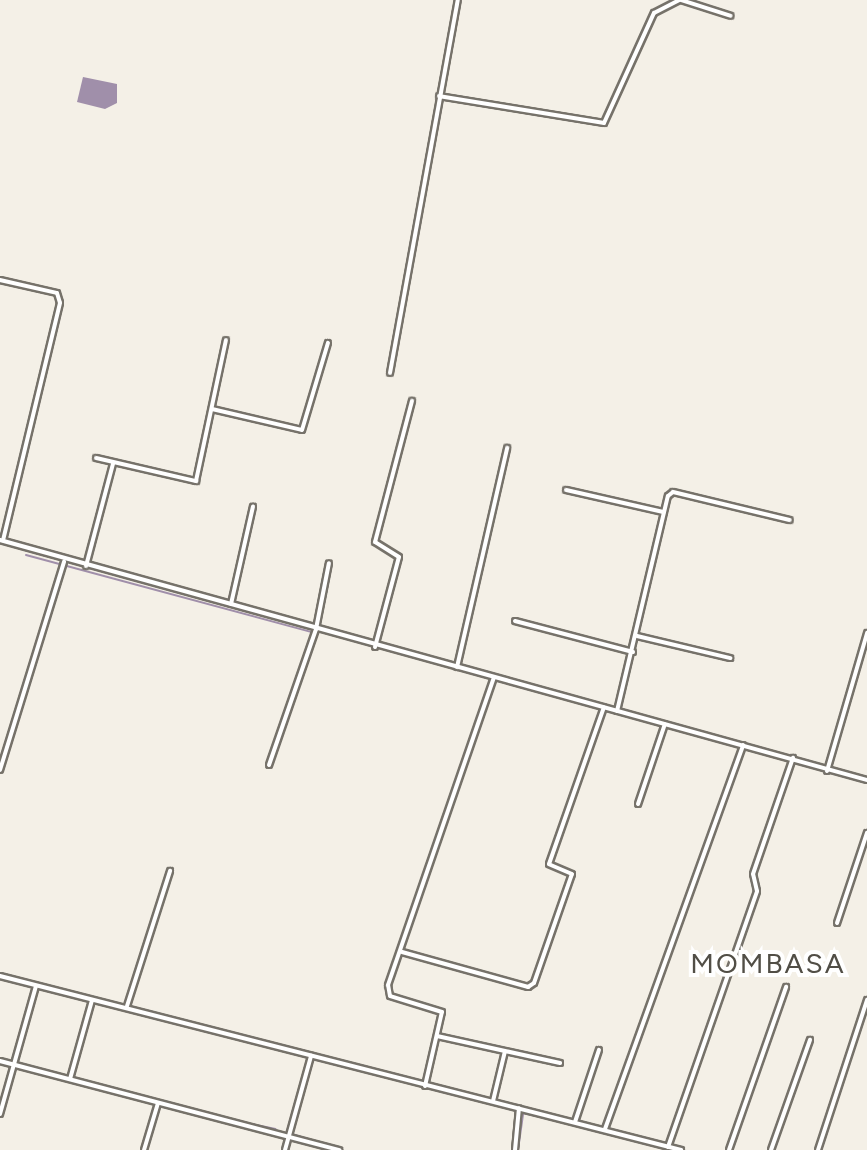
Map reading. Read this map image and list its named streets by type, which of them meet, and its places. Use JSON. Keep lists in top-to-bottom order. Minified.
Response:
{"districts":["MOMBASA"]}
